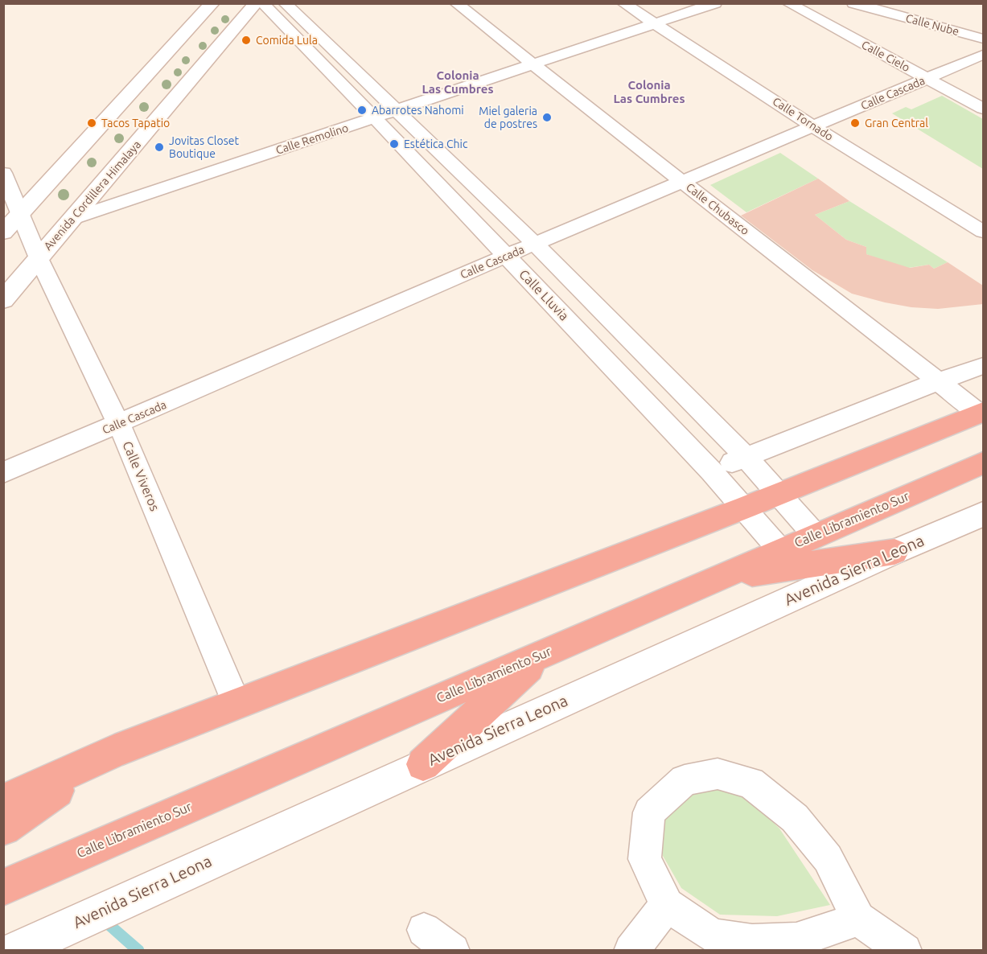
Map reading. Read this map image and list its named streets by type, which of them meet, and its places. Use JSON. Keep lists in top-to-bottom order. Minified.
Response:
{"streets":{"highway":["Calle Libramiento Sur"],"main road":["Avenida Cordillera Himalaya","Avenida Sierra Leona"],"street":["Calle Nube","Calle Cielo","Calle Cascada","Calle Tornado","Calle Remolino","Calle Chubasco","Calle Lluvia","Calle Viveros"]},"crossings":[["Calle Cielo","Calle Cascada"],["Calle Cascada","Calle Tornado"],["Calle Cascada","Calle Chubasco"],["Calle Cascada","Calle Lluvia"],["Calle Cascada","Calle Viveros"],["Calle Tornado","Calle Remolino"],["Calle Remolino","Avenida Cordillera Himalaya"],["Calle Remolino","Calle Chubasco"],["Calle Remolino","Calle Lluvia"],["Avenida Cordillera Himalaya","Calle Viveros"],["Calle Lluvia","Calle Libramiento Sur"]],"districts":["Colonia Las Cumbres","Colonia Las Cumbres"],"places":["Comida Lula","Abarrotes Nahomi","Miel galeria de postres","Tacos Tapatio","Gran Central","Estética Chic","Jovitas Closet Boutique"]}
